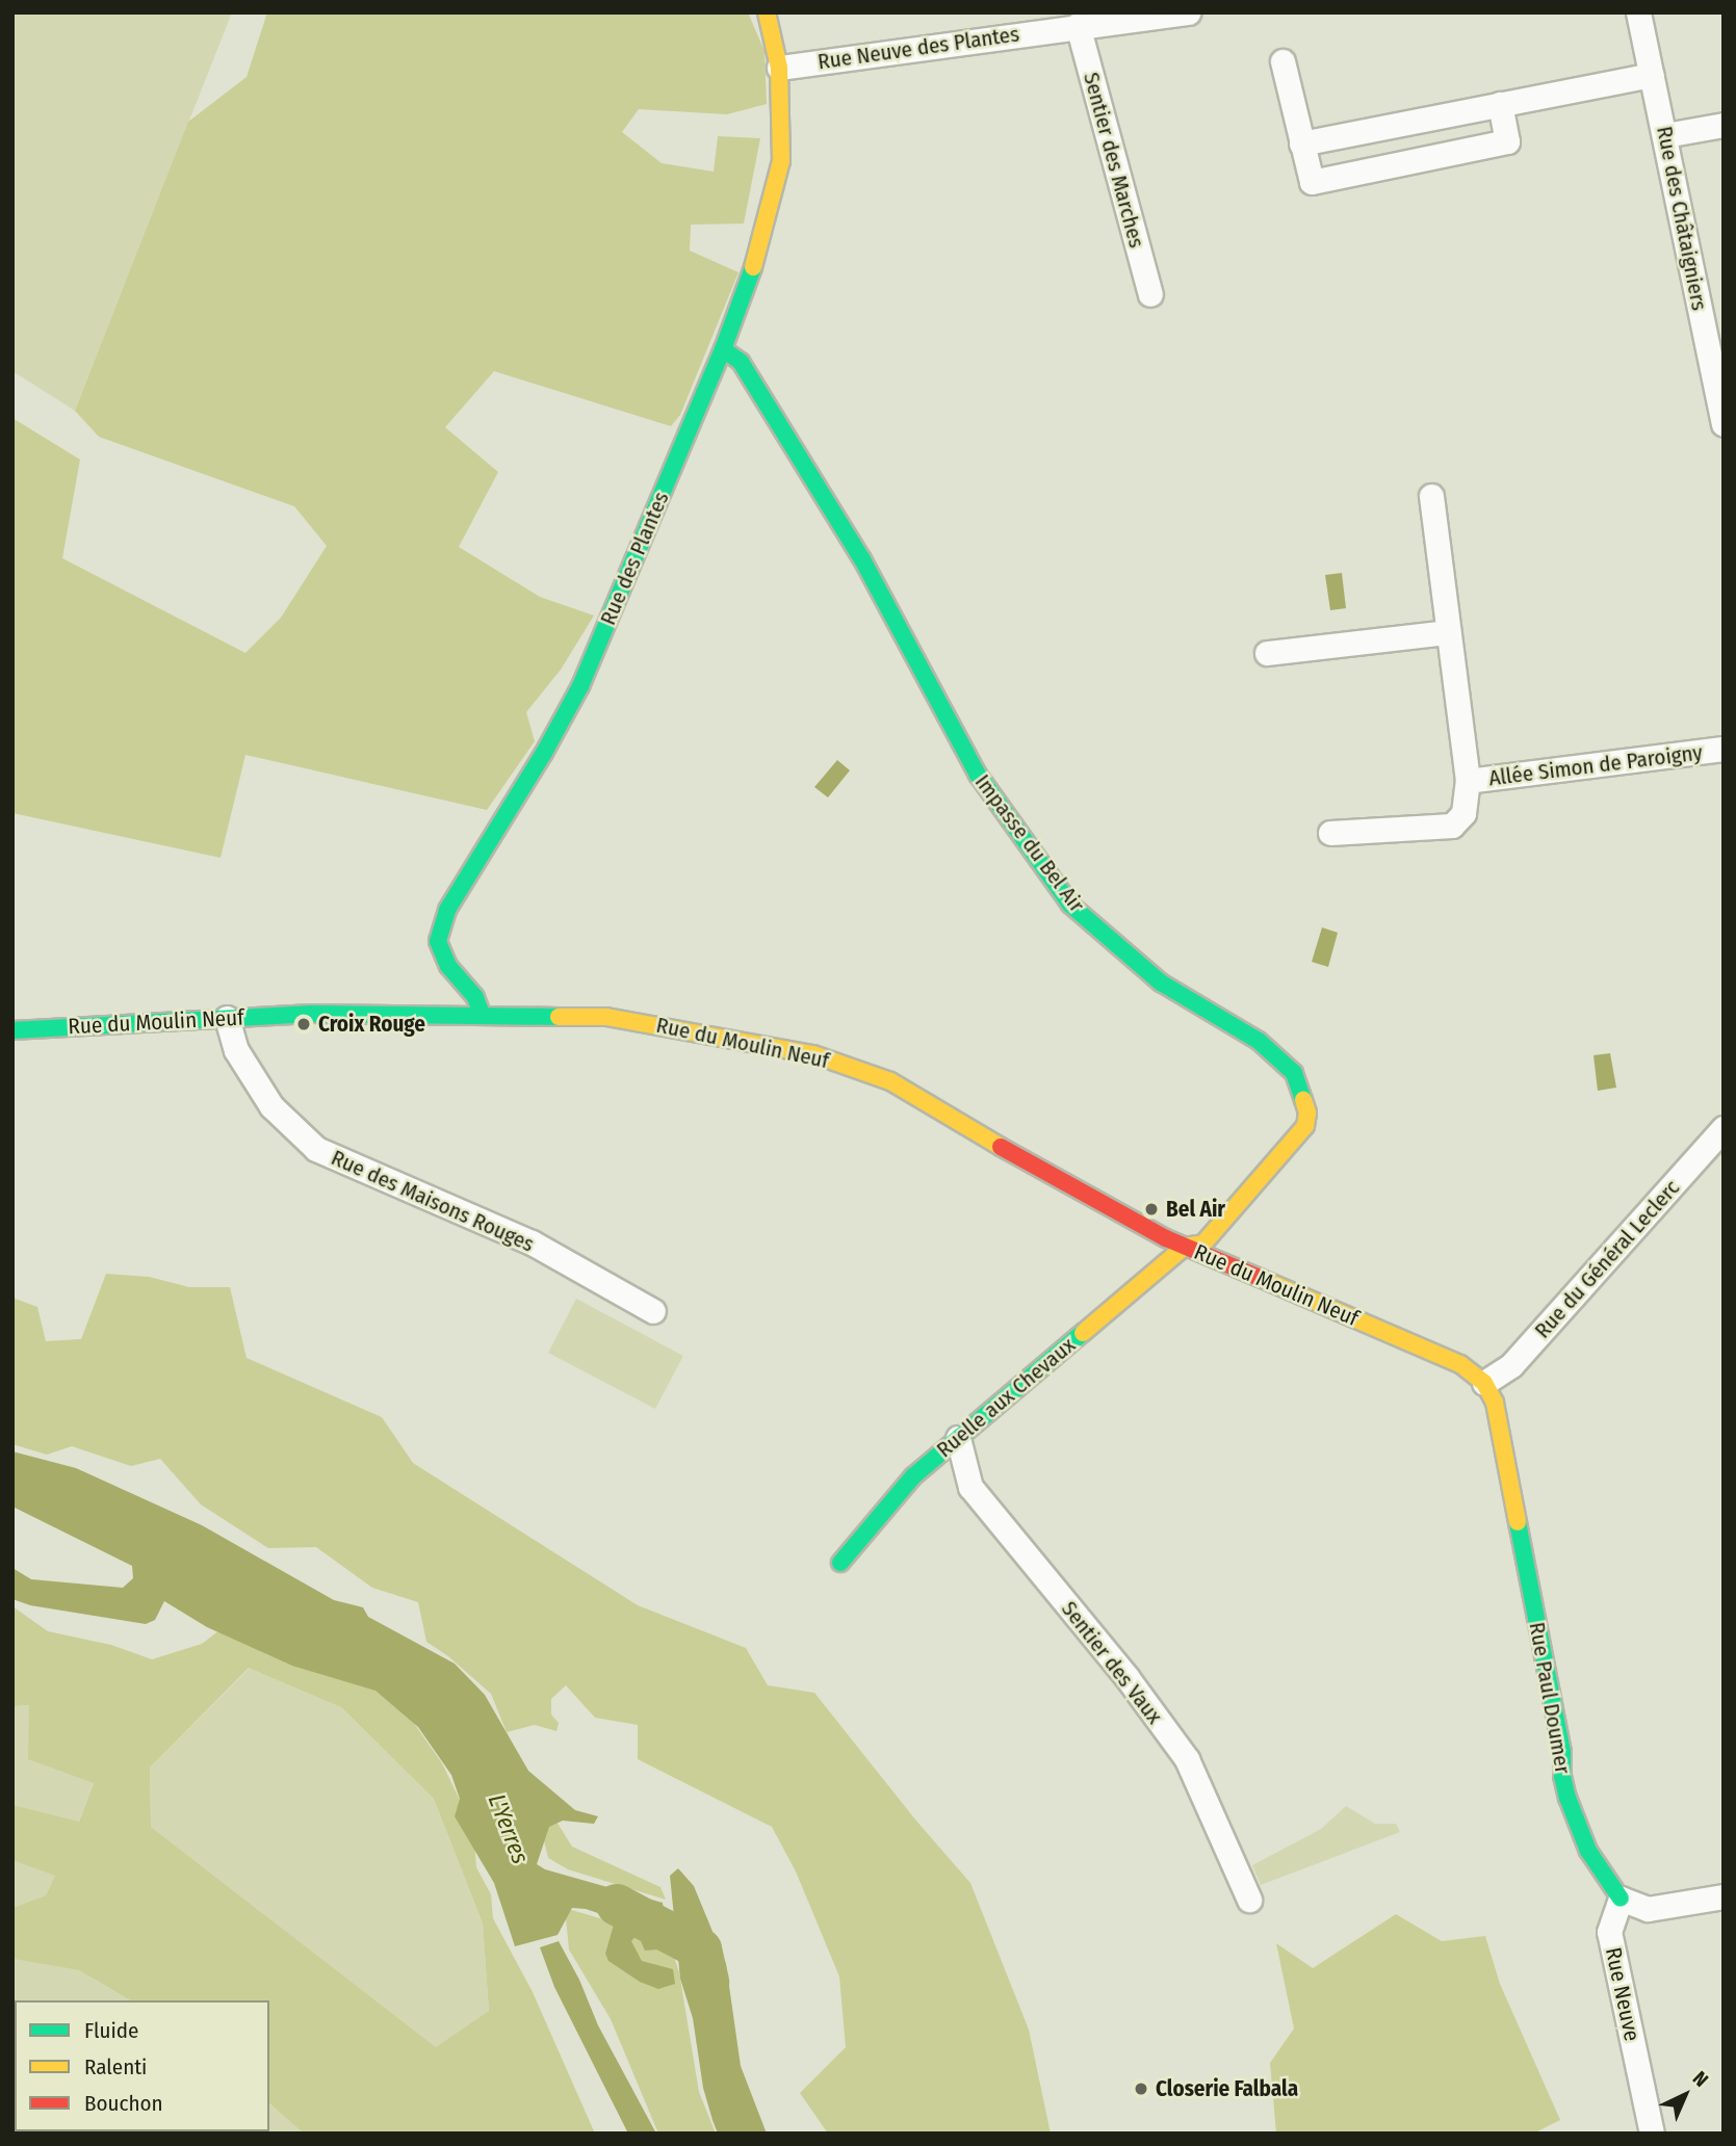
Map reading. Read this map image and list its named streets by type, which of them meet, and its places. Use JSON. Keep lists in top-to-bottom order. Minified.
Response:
{"streets":{"street":["Rue Neuve des Plantes","Sentier des Marches","Rue des Châtaigniers","Rue des Plantes","Allée Simon de Paroigny","Impasse du Bel Air","Rue du Moulin Neuf","Rue des Maisons Rouges","Rue du Général Leclerc","Ruelle aux Chevaux","Sentier des Vaux","Rue Paul Doumer","Rue Neuve"]},"crossings":[["Rue Neuve des Plantes","Sentier des Marches"],["Rue Neuve des Plantes","Rue des Plantes"],["Rue des Plantes","Impasse du Bel Air"],["Rue des Plantes","Rue du Moulin Neuf"],["Impasse du Bel Air","Rue du Moulin Neuf"],["Impasse du Bel Air","Ruelle aux Chevaux"],["Rue du Moulin Neuf","Rue des Maisons Rouges"],["Rue du Moulin Neuf","Rue du Général Leclerc"],["Rue du Moulin Neuf","Ruelle aux Chevaux"],["Rue du Moulin Neuf","Rue Paul Doumer"],["Rue du Général Leclerc","Rue Paul Doumer"],["Ruelle aux Chevaux","Sentier des Vaux"],["Rue Paul Doumer","Rue Neuve"]],"water":["L'Yerres"],"places":["Croix Rouge","Bel Air","Closerie Falbala"],"legend":["Fluide","Ralenti","Bouchon"],"north":"top right"}
